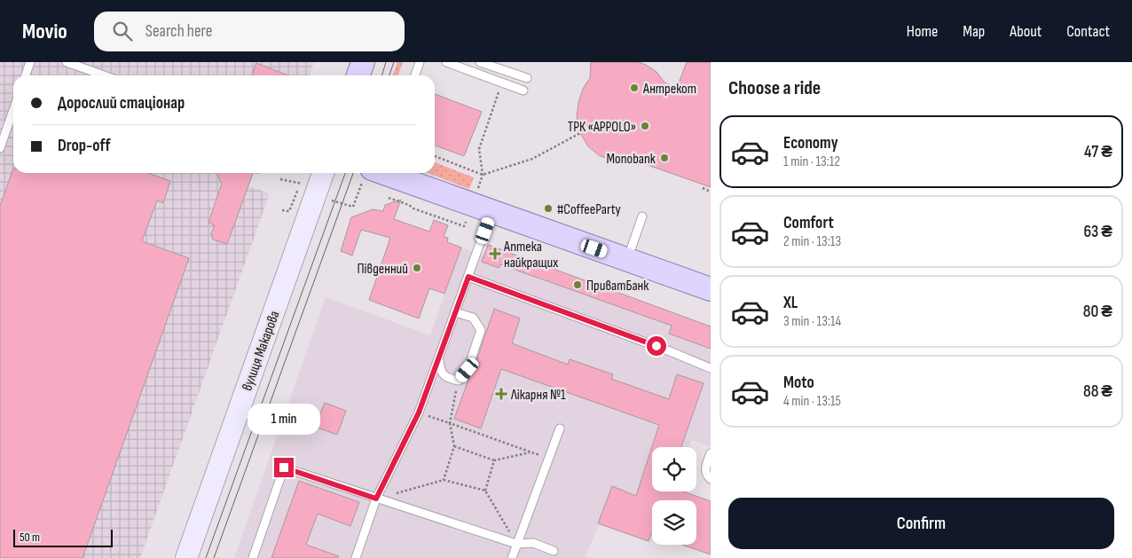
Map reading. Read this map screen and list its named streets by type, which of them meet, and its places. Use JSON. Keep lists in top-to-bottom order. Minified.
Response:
{"streets":{"main road":["вулиця Макарова"]},"places":{"other":["Антрекот","ТРК «APPOLO»","Monobank","#CoffeeParty","Південний","ПриватБанк"],"health":["Аптека найкращих","Лікарня №1"]},"scale_bar":"50 m","page":{"header":"Movio","search":"Search here","nav":["Home","Map","About","Contact"],"heading":"Choose a ride","banner":["Дорослий стаціонар","Drop-off"],"list":[{"name":"Economy","note":"1 min · 13:12","value":"47 ₴"},{"name":"Comfort","note":"2 min · 13:13","value":"63 ₴"},{"name":"XL","note":"3 min · 13:14","value":"80 ₴"},{"name":"Moto","note":"4 min · 13:15","value":"88 ₴"}],"bubble":"1 min","buttons":"Confirm","scale":"50 m"}}
